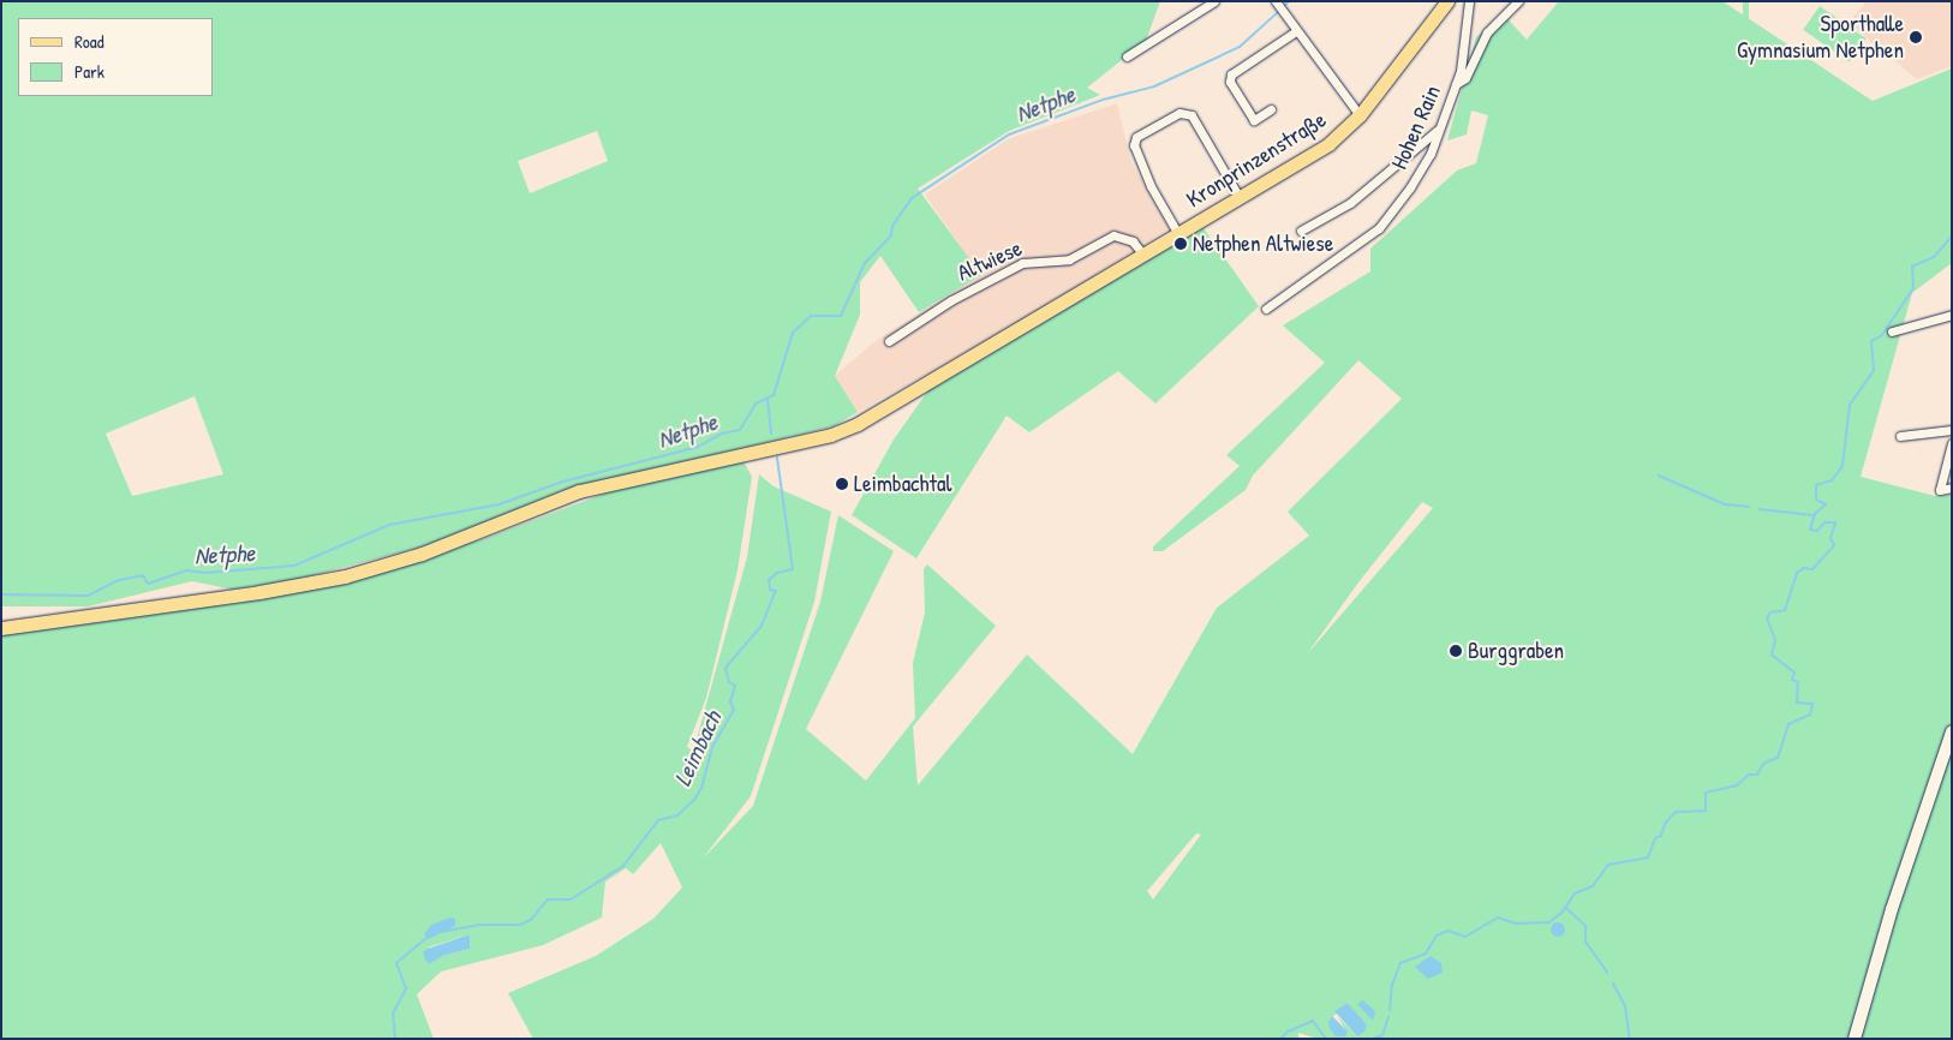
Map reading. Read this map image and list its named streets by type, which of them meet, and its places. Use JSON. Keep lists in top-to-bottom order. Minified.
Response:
{"streets":{"main road":["Kronprinzenstraße"],"street":["Hohen Rain","Altwiese"]},"crossings":[["Kronprinzenstraße","Altwiese"]],"water":["Netphe","Leimbach"],"places":["Sporthalle Gymnasium Netphen","Netphen Altwiese","Leimbachtal","Burggraben"],"legend":["Road","Park"]}
